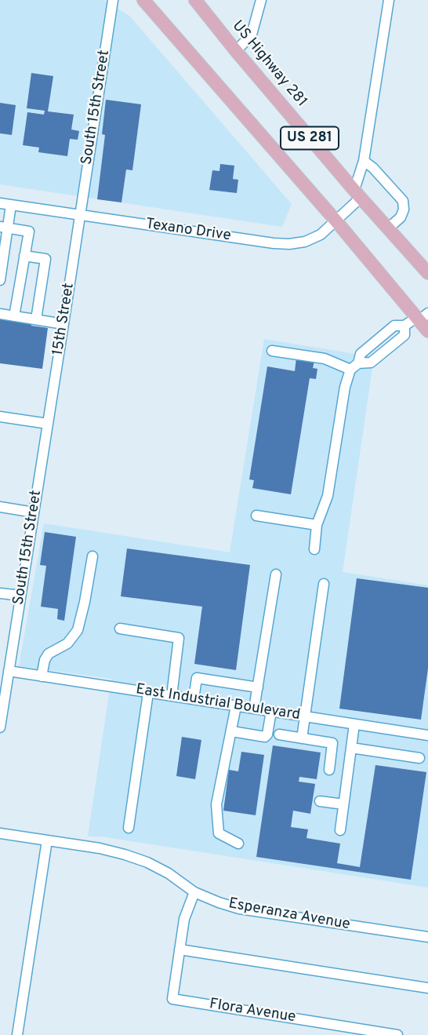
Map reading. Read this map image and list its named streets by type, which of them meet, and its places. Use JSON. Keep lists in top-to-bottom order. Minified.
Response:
{"streets":{"main road":["US Highway 281","US 281"],"street":["South 15th Street","Texano Drive","15th Street","East Industrial Boulevard","Esperanza Avenue","Flora Avenue"]},"crossings":[["US Highway 281","Texano Drive"],["South 15th Street","Texano Drive"],["South 15th Street","15th Street"],["South 15th Street","East Industrial Boulevard"],["US 281","Texano Drive"],["Texano Drive","15th Street"]]}
